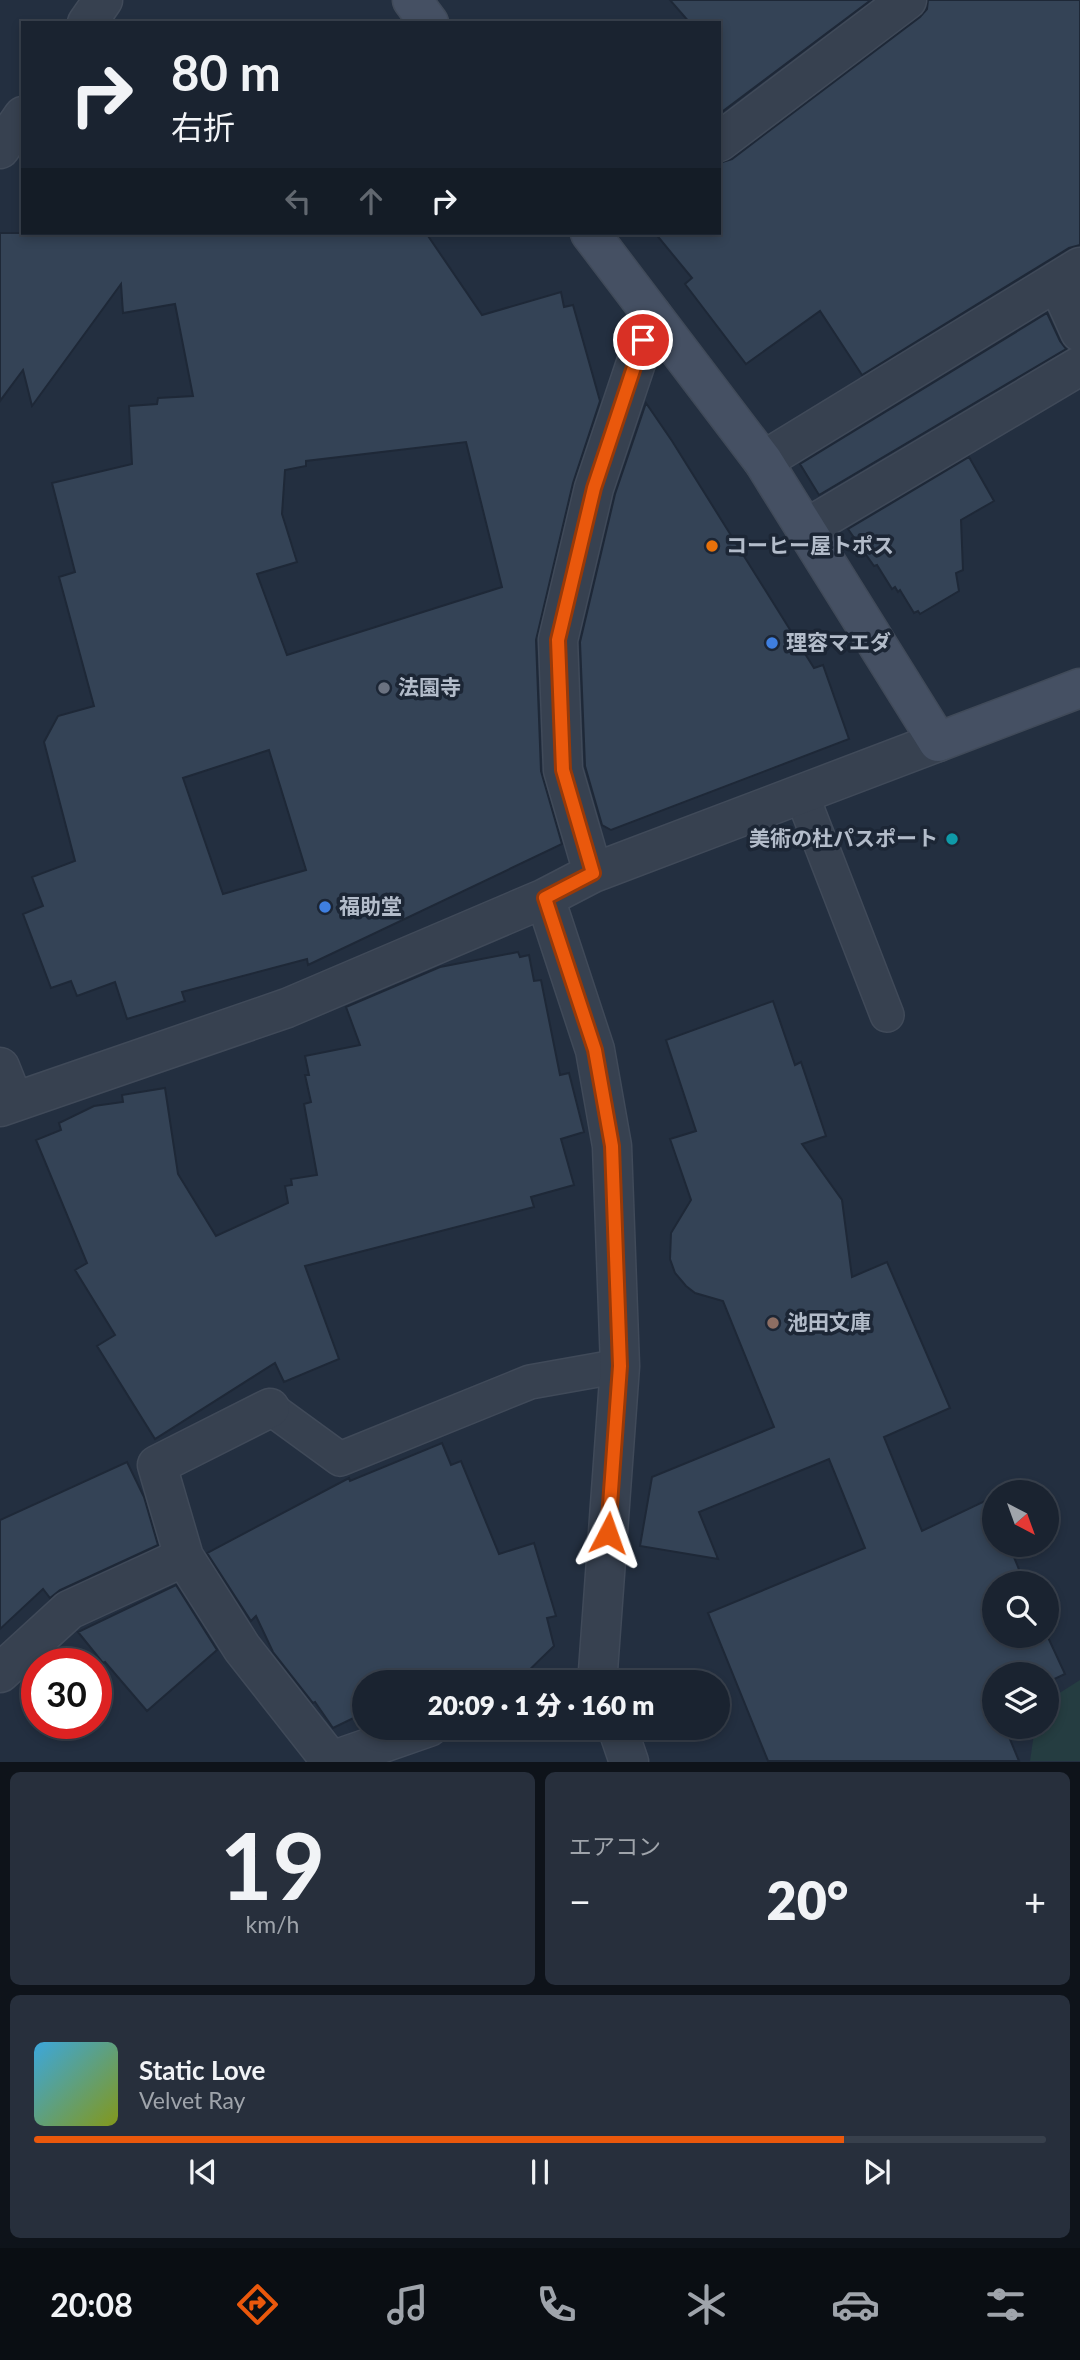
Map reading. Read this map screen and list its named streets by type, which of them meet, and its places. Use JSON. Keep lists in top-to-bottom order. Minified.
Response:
{"places":["コーヒー屋トポス","理容マエダ","法園寺","美術の杜パスポート","福助堂","池田文庫"],"north":"bottom right","page":{"turn":["80 m","右折"],"limit":"30","trip":"20:09 · 1 分 · 160 m","tile":[["19","km/h"],"エアコン"],"heat":["−","20°","+"],"song":["Static Love","Velvet Ray"],"tabs":"20:08"}}
